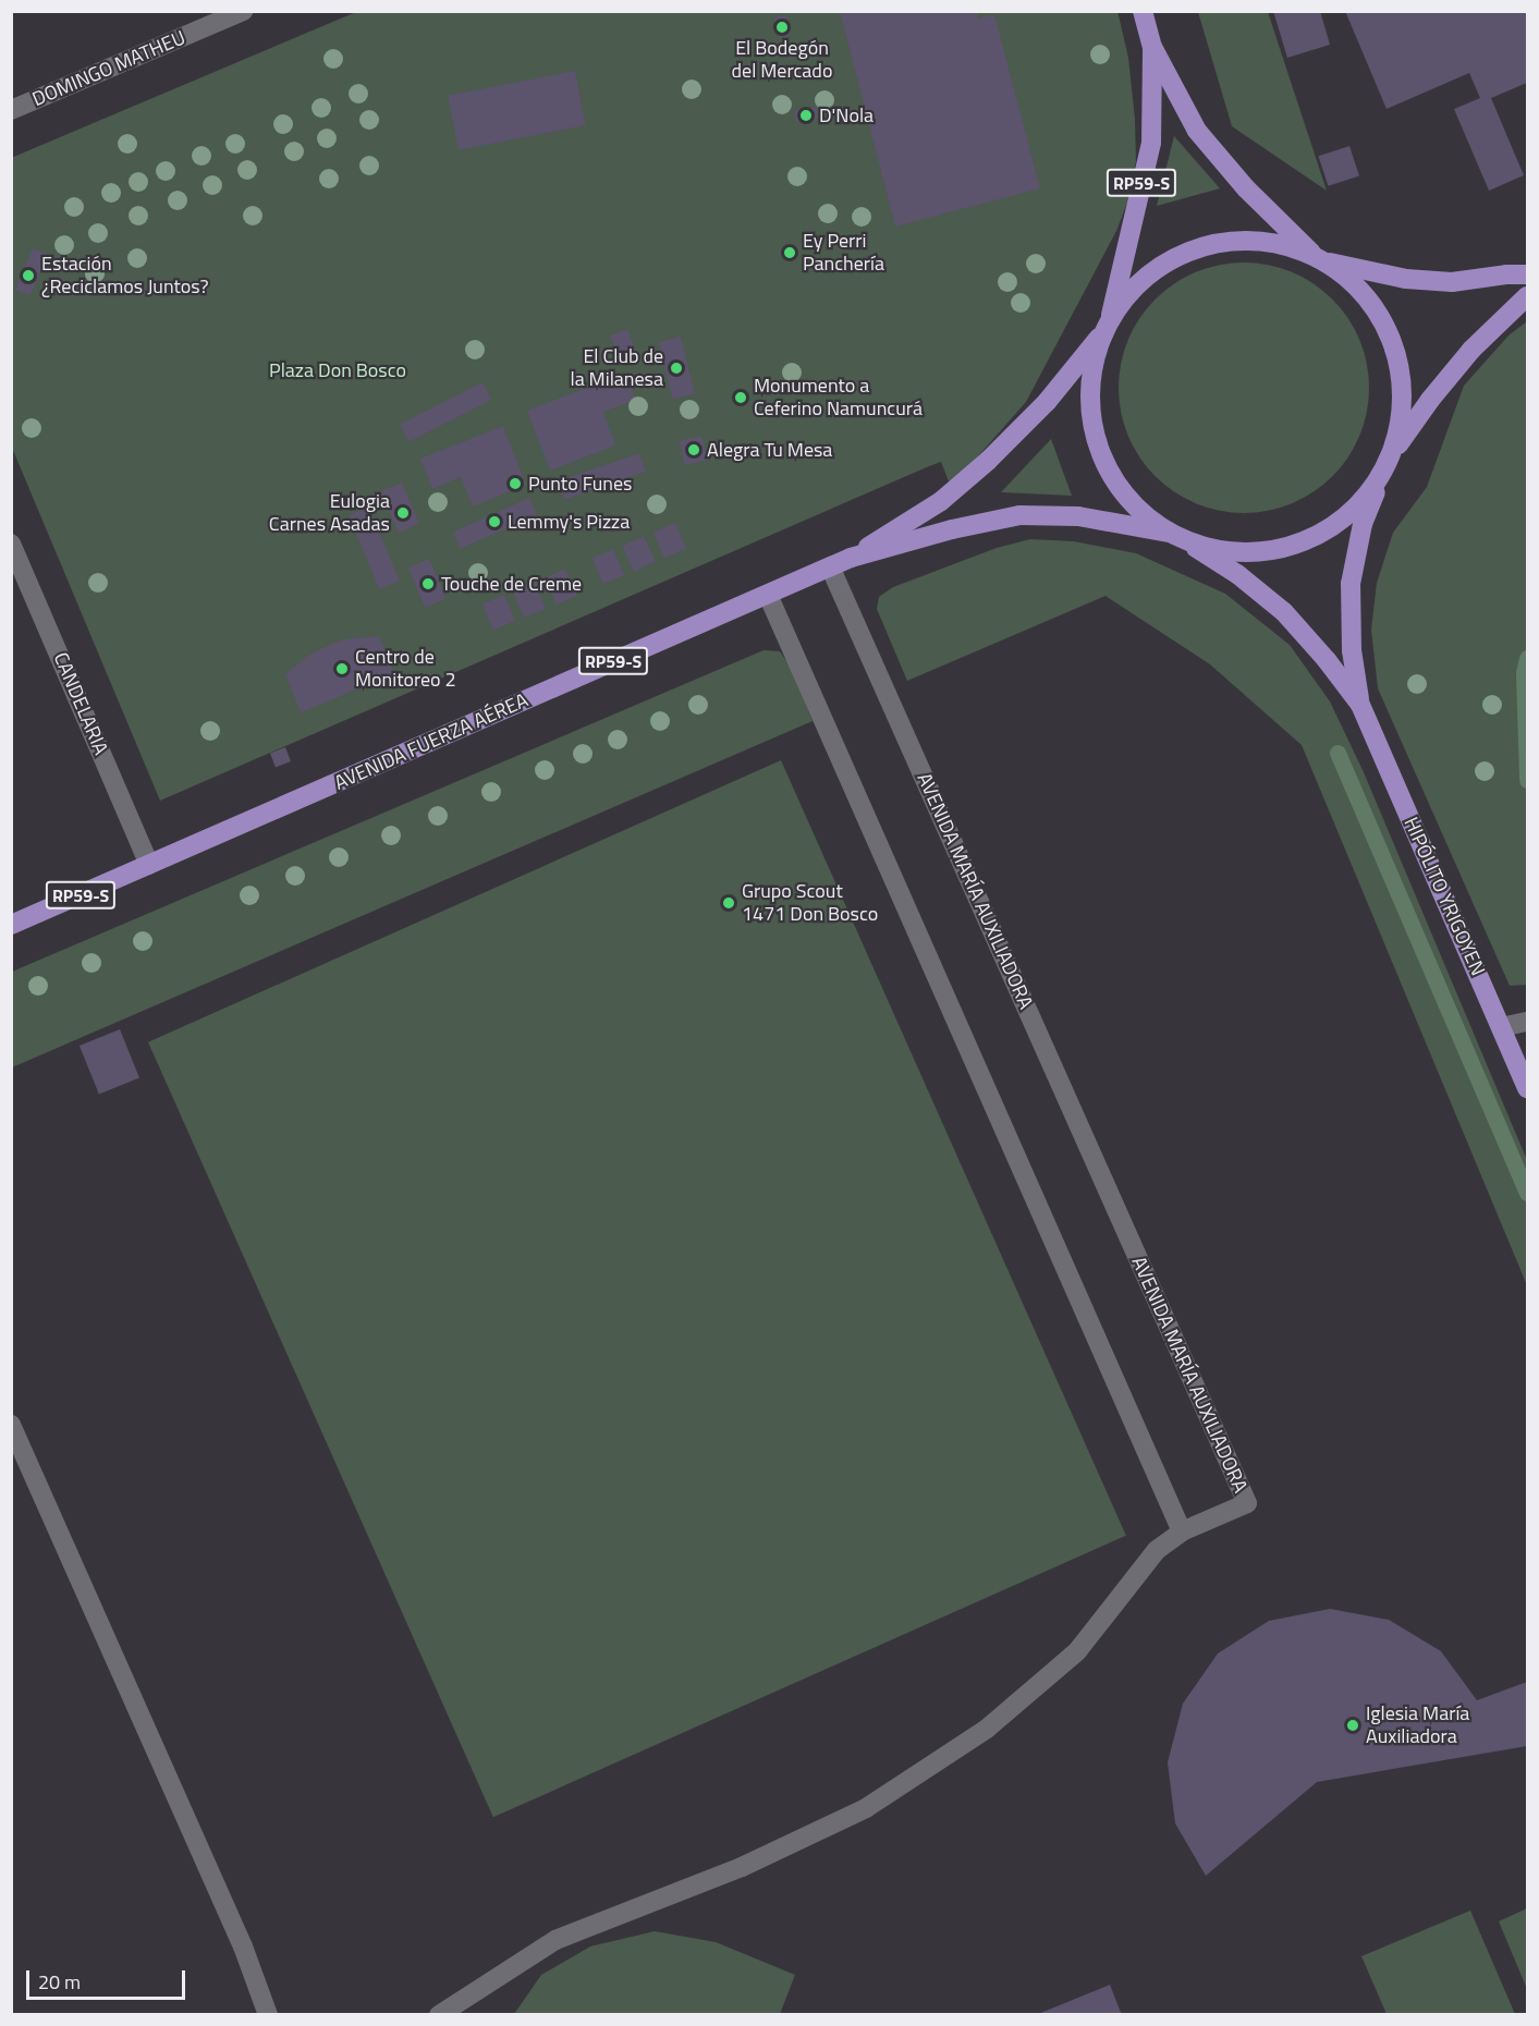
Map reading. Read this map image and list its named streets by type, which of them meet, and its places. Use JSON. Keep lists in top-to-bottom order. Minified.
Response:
{"streets":{"main road":["RP59-S","AVENIDA FUERZA AÉREA","HIPÓLITO YRIGOYEN"],"street":["DOMINGO MATHEU","CANDELARIA","AVENIDA MARÍA AUXILIADORA"]},"crossings":[["RP59-S","AVENIDA FUERZA AÉREA"],["RP59-S","HIPÓLITO YRIGOYEN"],["CANDELARIA","AVENIDA FUERZA AÉREA"],["AVENIDA FUERZA AÉREA","AVENIDA MARÍA AUXILIADORA"],["AVENIDA FUERZA AÉREA","HIPÓLITO YRIGOYEN"]],"parks":["Plaza Don Bosco"],"places":["El Bodegón del Mercado","D'Nola","Ey Perri Panchería","Estación ¿Reciclamos Juntos?","El Club de la Milanesa","Monumento a Ceferino Namuncurá","Alegra Tu Mesa","Punto Funes","Eulogia Carnes Asadas","Lemmy's Pizza","Touche de Creme","Centro de Monitoreo 2","Grupo Scout 1471 Don Bosco","Iglesia María Auxiliadora"],"scale_bar":"20 m"}
